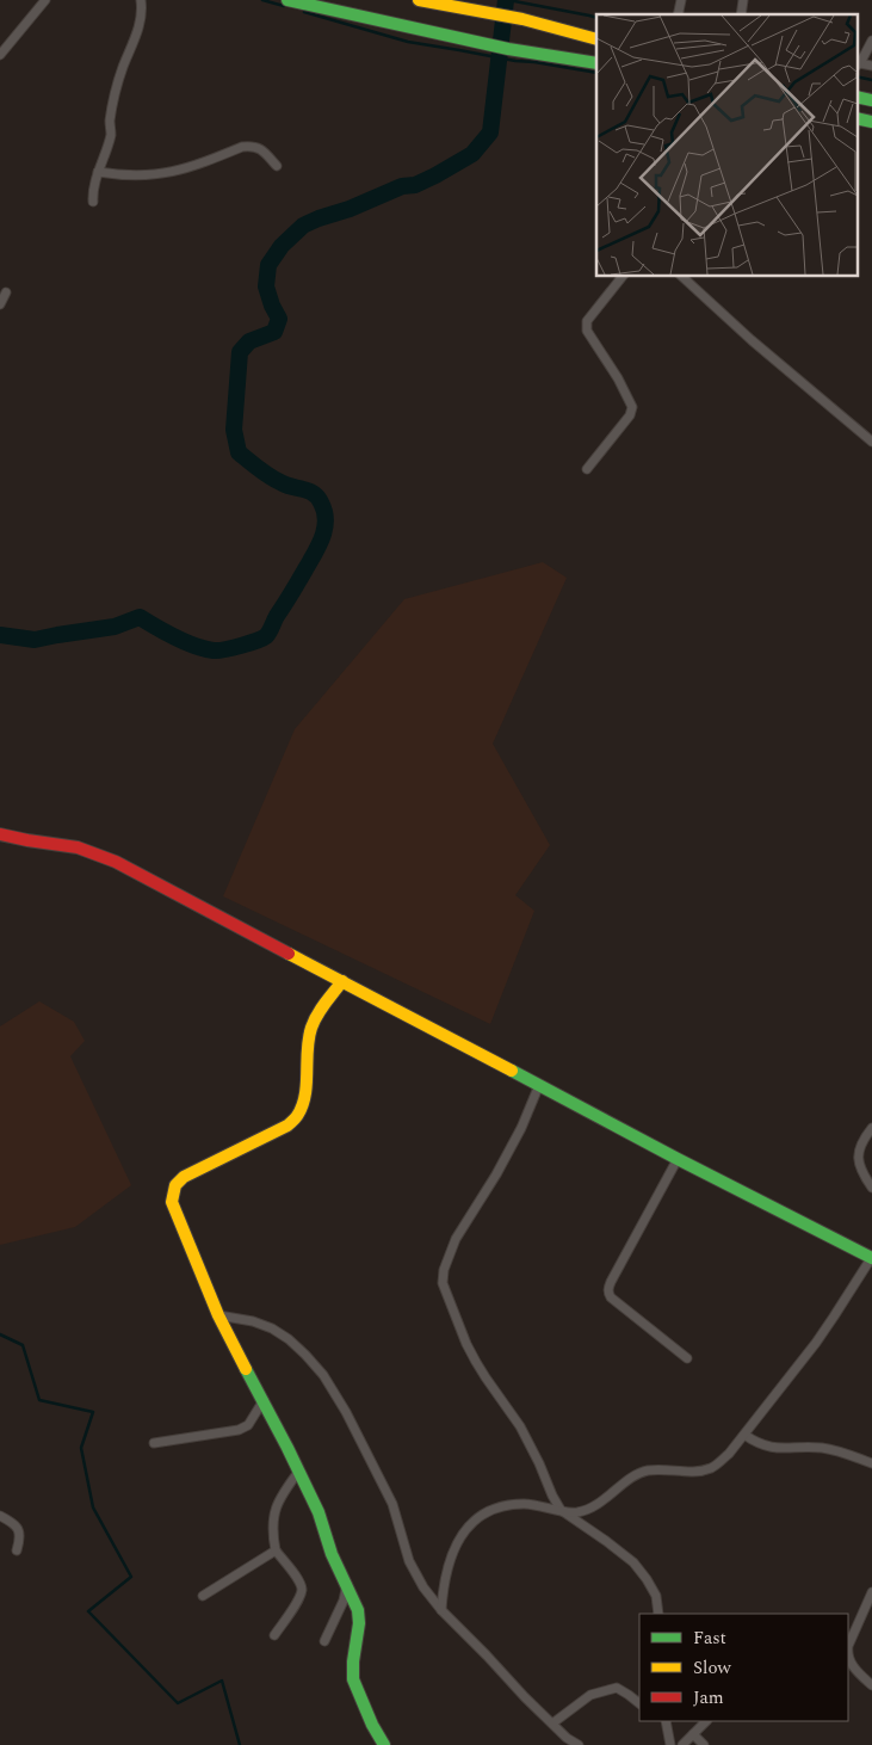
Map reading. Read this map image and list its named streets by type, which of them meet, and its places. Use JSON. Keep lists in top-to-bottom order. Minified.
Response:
{"legend":["Fast","Slow","Jam"]}
